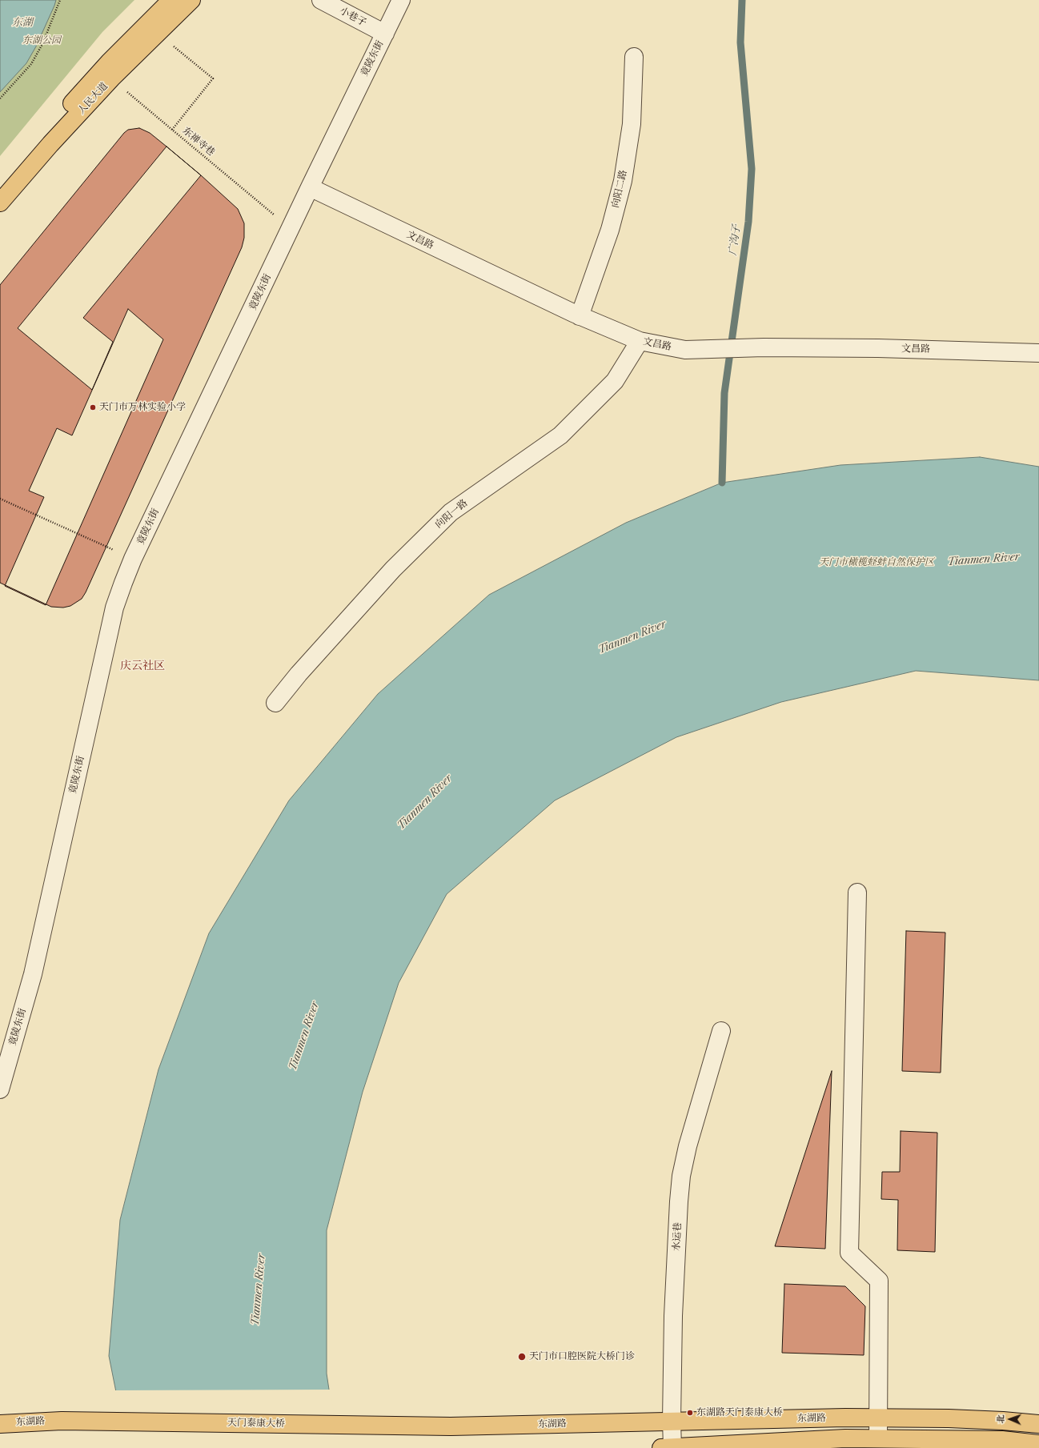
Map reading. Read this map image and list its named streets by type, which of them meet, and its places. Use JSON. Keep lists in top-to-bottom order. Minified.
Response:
{"streets":{"main road":["人民大道","东湖路","天门泰康大桥"],"street":["小巷子","竟陵东街","向阳二路","文昌路","向阳一路","水运巷"],"path":["东禅寺巷"]},"crossings":[["小巷子","竟陵东街"],["竟陵东街","东禅寺巷"],["竟陵东街","文昌路"],["人民大道","东禅寺巷"],["向阳二路","文昌路"],["文昌路","向阳一路"],["水运巷","东湖路"],["东湖路","天门泰康大桥"]],"districts":["庆云社区"],"water":["东湖","广沟子","Tianmen River"],"parks":["东湖公园","天门市橄榄蛏蚌自然保护区"],"places":["天门市万林实验小学","天门市口腔医院大桥门诊","东湖路天门泰康大桥"],"north":"left"}
